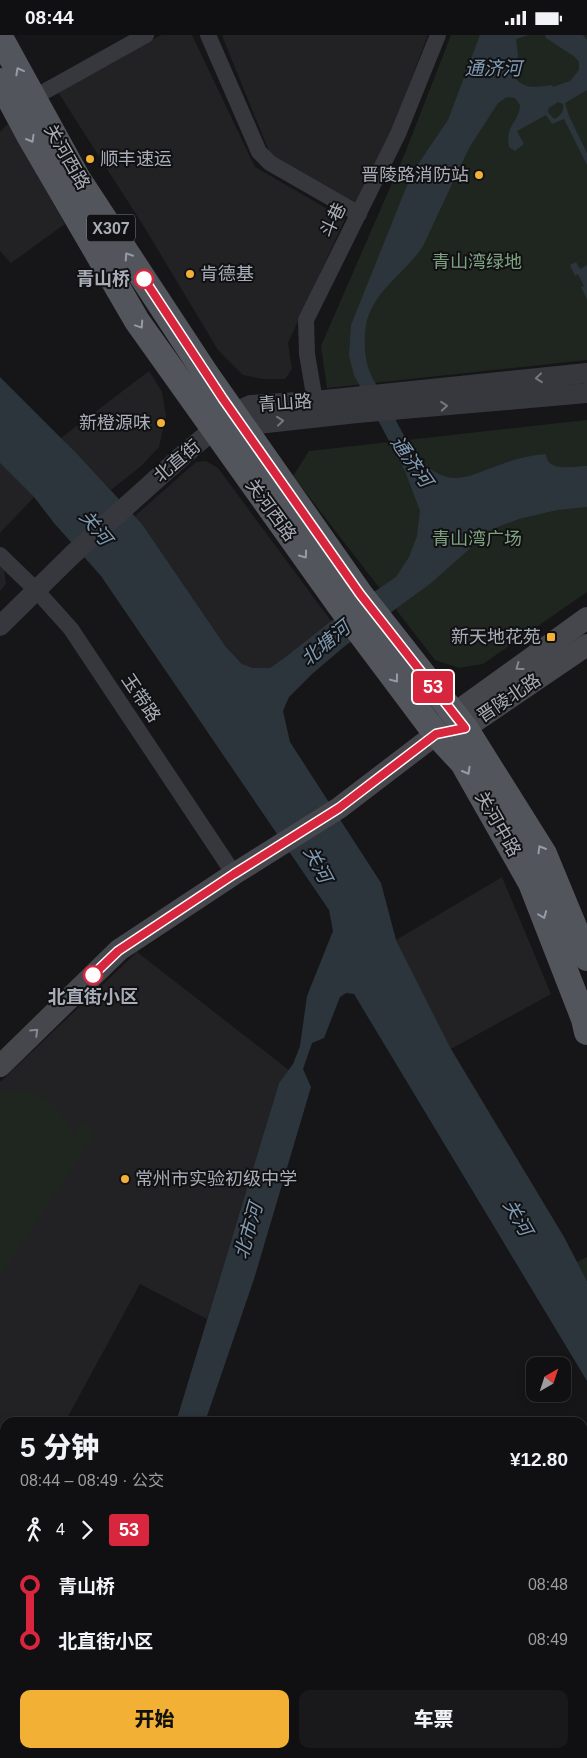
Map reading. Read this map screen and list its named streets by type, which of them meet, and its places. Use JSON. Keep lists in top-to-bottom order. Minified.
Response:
{"streets":{"main road":["关河西路","X307","晋陵北路","关河中路"],"street":["斗巷","青山路","北直街","玉带路"]},"crossings":[["关河西路","青山路"],["关河西路","北直街"],["关河西路","关河中路"],["斗巷","青山路"],["青山路","北直街"],["北直街","玉带路"],["玉带路","晋陵北路"],["晋陵北路","关河中路"]],"water":["通济河","关河","北塘河","北市河"],"parks":["青山湾绿地","青山湾广场"],"places":{"other":["顺丰速运","晋陵路消防站","肯德基","青山桥","新橙源味","北直街小区","常州市实验初级中学"],"transit":["新天地花苑"]},"lines":["bus line 53"],"north":"top right","page":{"status":"08:44","on_map":"53","heading":["5 分钟","08:44 – 08:49 · 公交","¥12.80"],"legs":["4","53"],"list":[{"name":"青山桥","value":"08:48"},{"name":"北直街小区","value":"08:49"}],"buttons":["开始","车票"]}}
